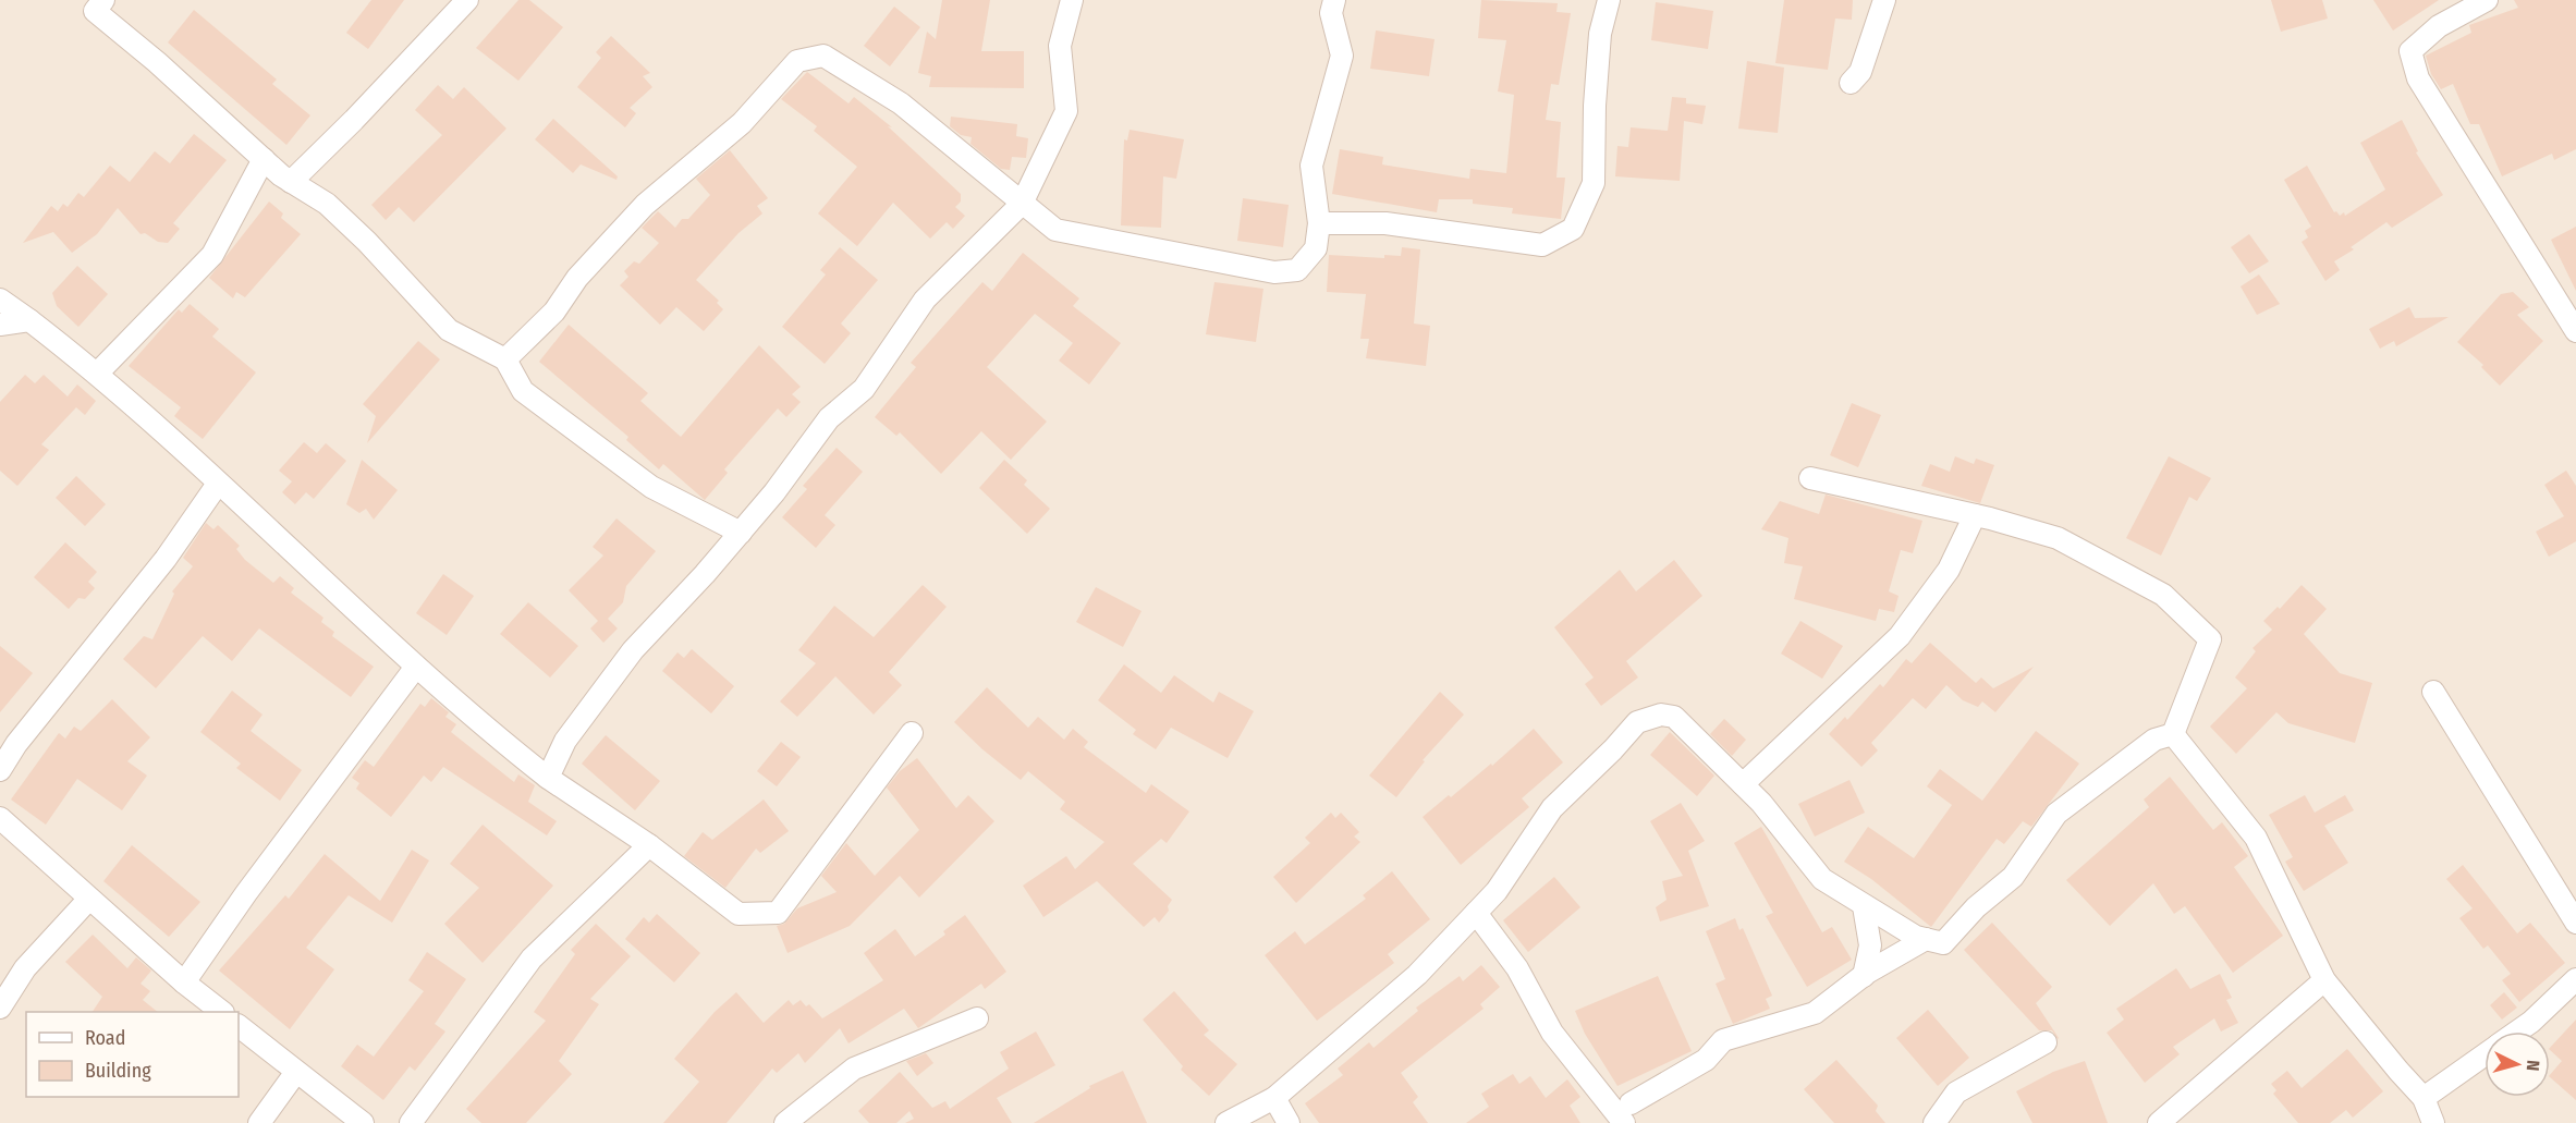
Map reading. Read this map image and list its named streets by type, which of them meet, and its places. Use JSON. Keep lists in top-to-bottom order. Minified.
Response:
{"legend":["Road","Building"],"north":"right"}
